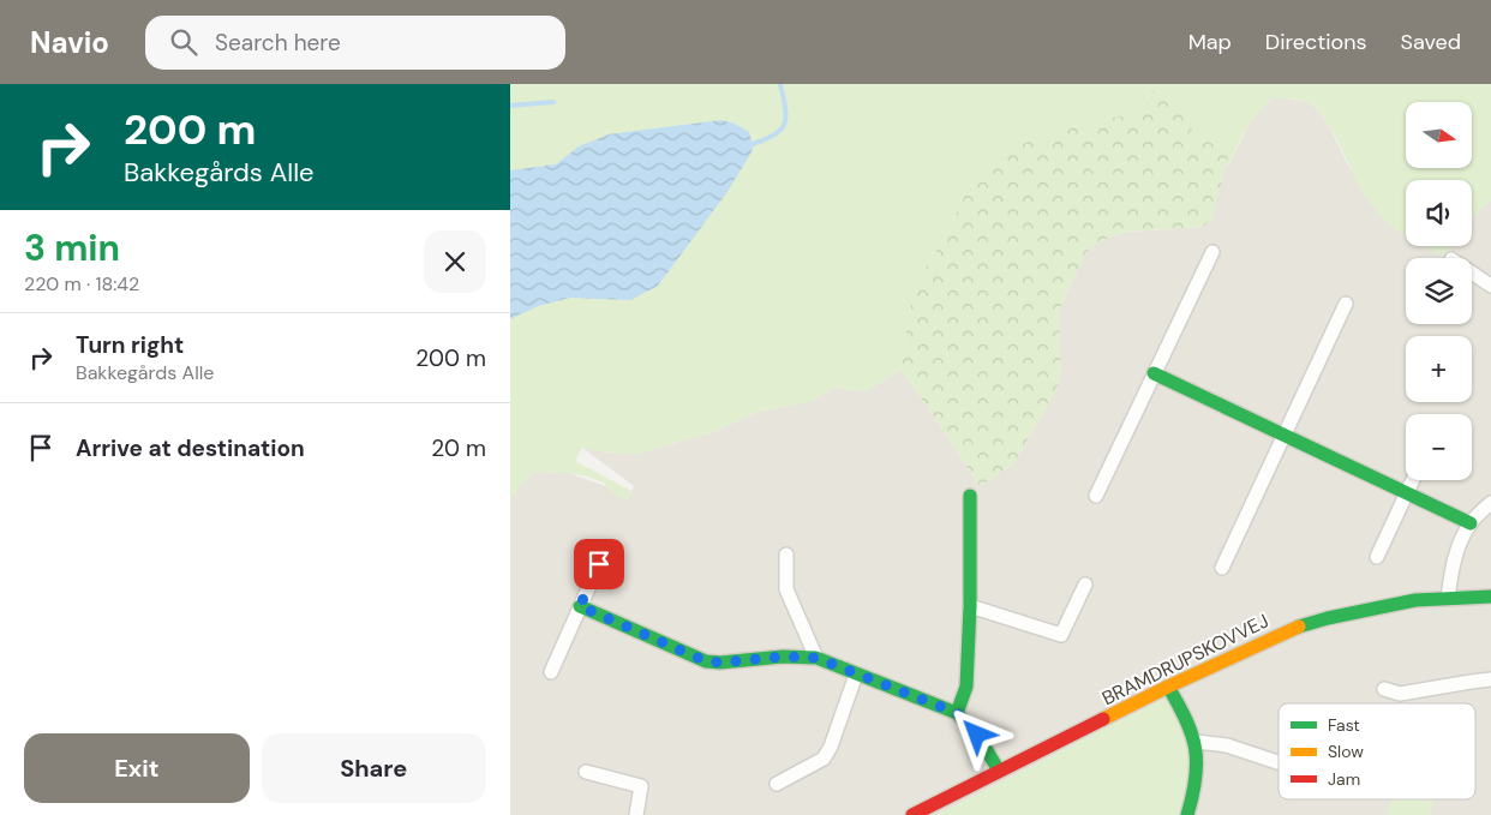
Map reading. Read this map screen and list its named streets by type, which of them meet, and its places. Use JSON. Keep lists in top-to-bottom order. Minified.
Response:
{"streets":{"street":["BRAMDRUPSKOVVEJ"]},"legend":["Fast","Slow","Jam"],"north":"right","page":{"header":"Navio","search":"Search here","nav":["Map","Directions","Saved"],"turn":["200 m","Bakkegårds Alle"],"map_buttons":["+","−"],"heading":["3 min","220 m · 18:42"],"list":[{"name":"Turn right","note":"Bakkegårds Alle","value":"200 m"},{"name":"Arrive at destination","value":"20 m"}],"buttons":["Exit","Share"]}}
